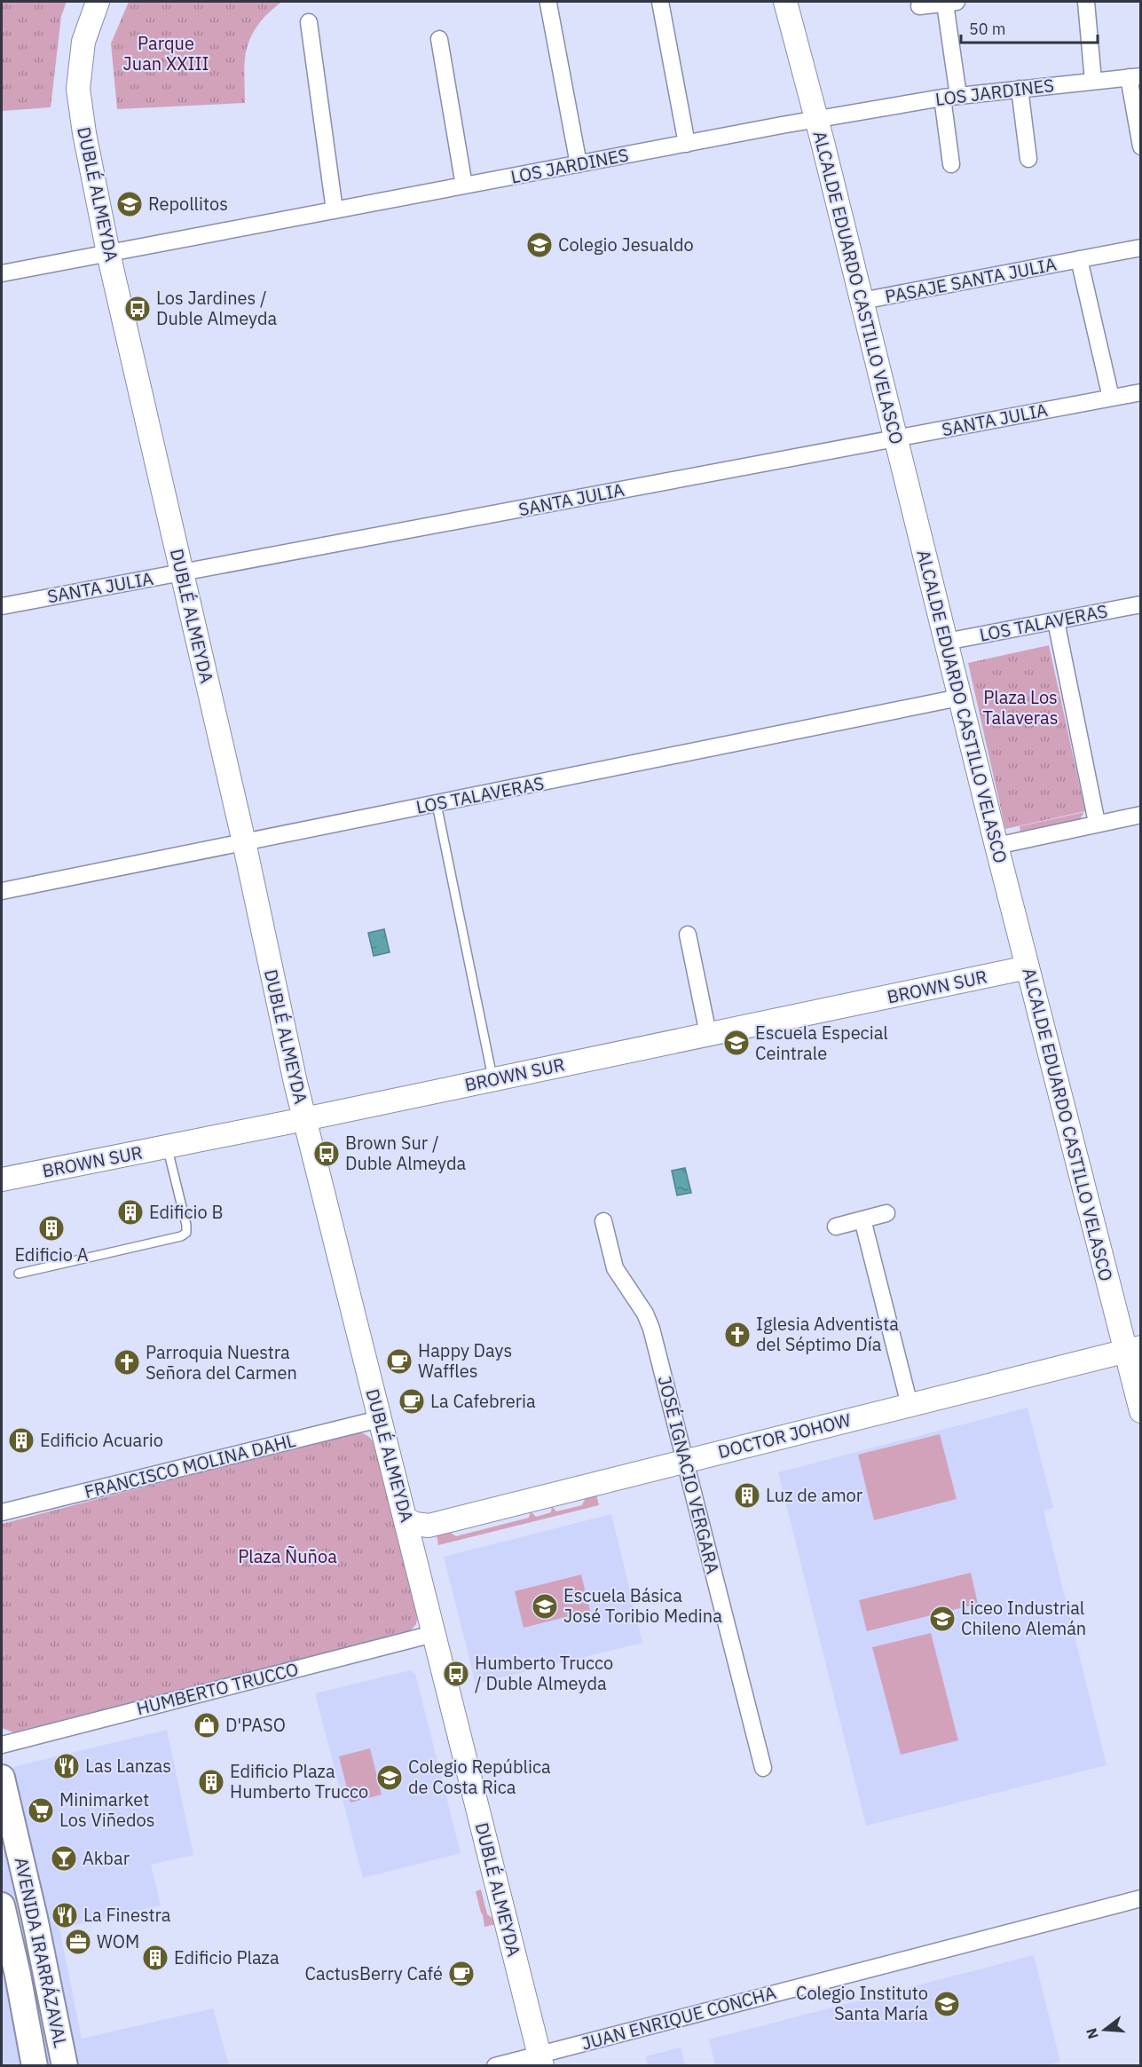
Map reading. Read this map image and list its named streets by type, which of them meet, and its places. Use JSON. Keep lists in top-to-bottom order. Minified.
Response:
{"streets":{"main road":["DUBLÉ ALMEYDA","ALCALDE EDUARDO CASTILLO VELASCO","BROWN SUR","DOCTOR JOHOW","AVENIDA IRARRÁZAVAL"],"street":["LOS JARDINES","PASAJE SANTA JULIA","SANTA JULIA","LOS TALAVERAS","FRANCISCO MOLINA DAHL","JOSÉ IGNACIO VERGARA","HUMBERTO TRUCCO","JUAN ENRIQUE CONCHA"]},"crossings":[["LOS JARDINES","DUBLÉ ALMEYDA"],["LOS JARDINES","ALCALDE EDUARDO CASTILLO VELASCO"],["DUBLÉ ALMEYDA","SANTA JULIA"],["DUBLÉ ALMEYDA","LOS TALAVERAS"],["DUBLÉ ALMEYDA","BROWN SUR"],["DUBLÉ ALMEYDA","DOCTOR JOHOW"],["DUBLÉ ALMEYDA","FRANCISCO MOLINA DAHL"],["DUBLÉ ALMEYDA","HUMBERTO TRUCCO"],["DUBLÉ ALMEYDA","JUAN ENRIQUE CONCHA"],["PASAJE SANTA JULIA","ALCALDE EDUARDO CASTILLO VELASCO"],["PASAJE SANTA JULIA","SANTA JULIA"],["ALCALDE EDUARDO CASTILLO VELASCO","SANTA JULIA"],["ALCALDE EDUARDO CASTILLO VELASCO","LOS TALAVERAS"],["ALCALDE EDUARDO CASTILLO VELASCO","BROWN SUR"],["ALCALDE EDUARDO CASTILLO VELASCO","DOCTOR JOHOW"],["DOCTOR JOHOW","JOSÉ IGNACIO VERGARA"]],"parks":["Parque Juan XXIII","Plaza Los Talaveras","Plaza Ñuñoa"],"places":{"school or university":["Repollitos","Colegio Jesualdo","Escuela Especial Ceintrale","Escuela Básica José Toribio Medina","Liceo Industrial Chileno Alemán","Colegio República de Costa Rica","Colegio Instituto Santa María"],"bus stop":["Los Jardines / Duble Almeyda","Brown Sur / Duble Almeyda","Humberto Trucco / Duble Almeyda"],"building":["Edificio B","Edificio A","Edificio Acuario","Luz de amor","Edificio Plaza Humberto Trucco","Edificio Plaza"],"church":["Iglesia Adventista del Séptimo Día","Parroquia Nuestra Señora del Carmen"],"cafe":["Happy Days Waffles","La Cafebreria","CactusBerry Café"],"shop":["D'PASO"],"restaurant":["Las Lanzas","La Finestra"],"supermarket":["Minimarket Los Viñedos"],"bar":["Akbar"],"office":["WOM"]},"scale_bar":"50 m","north":"left"}
